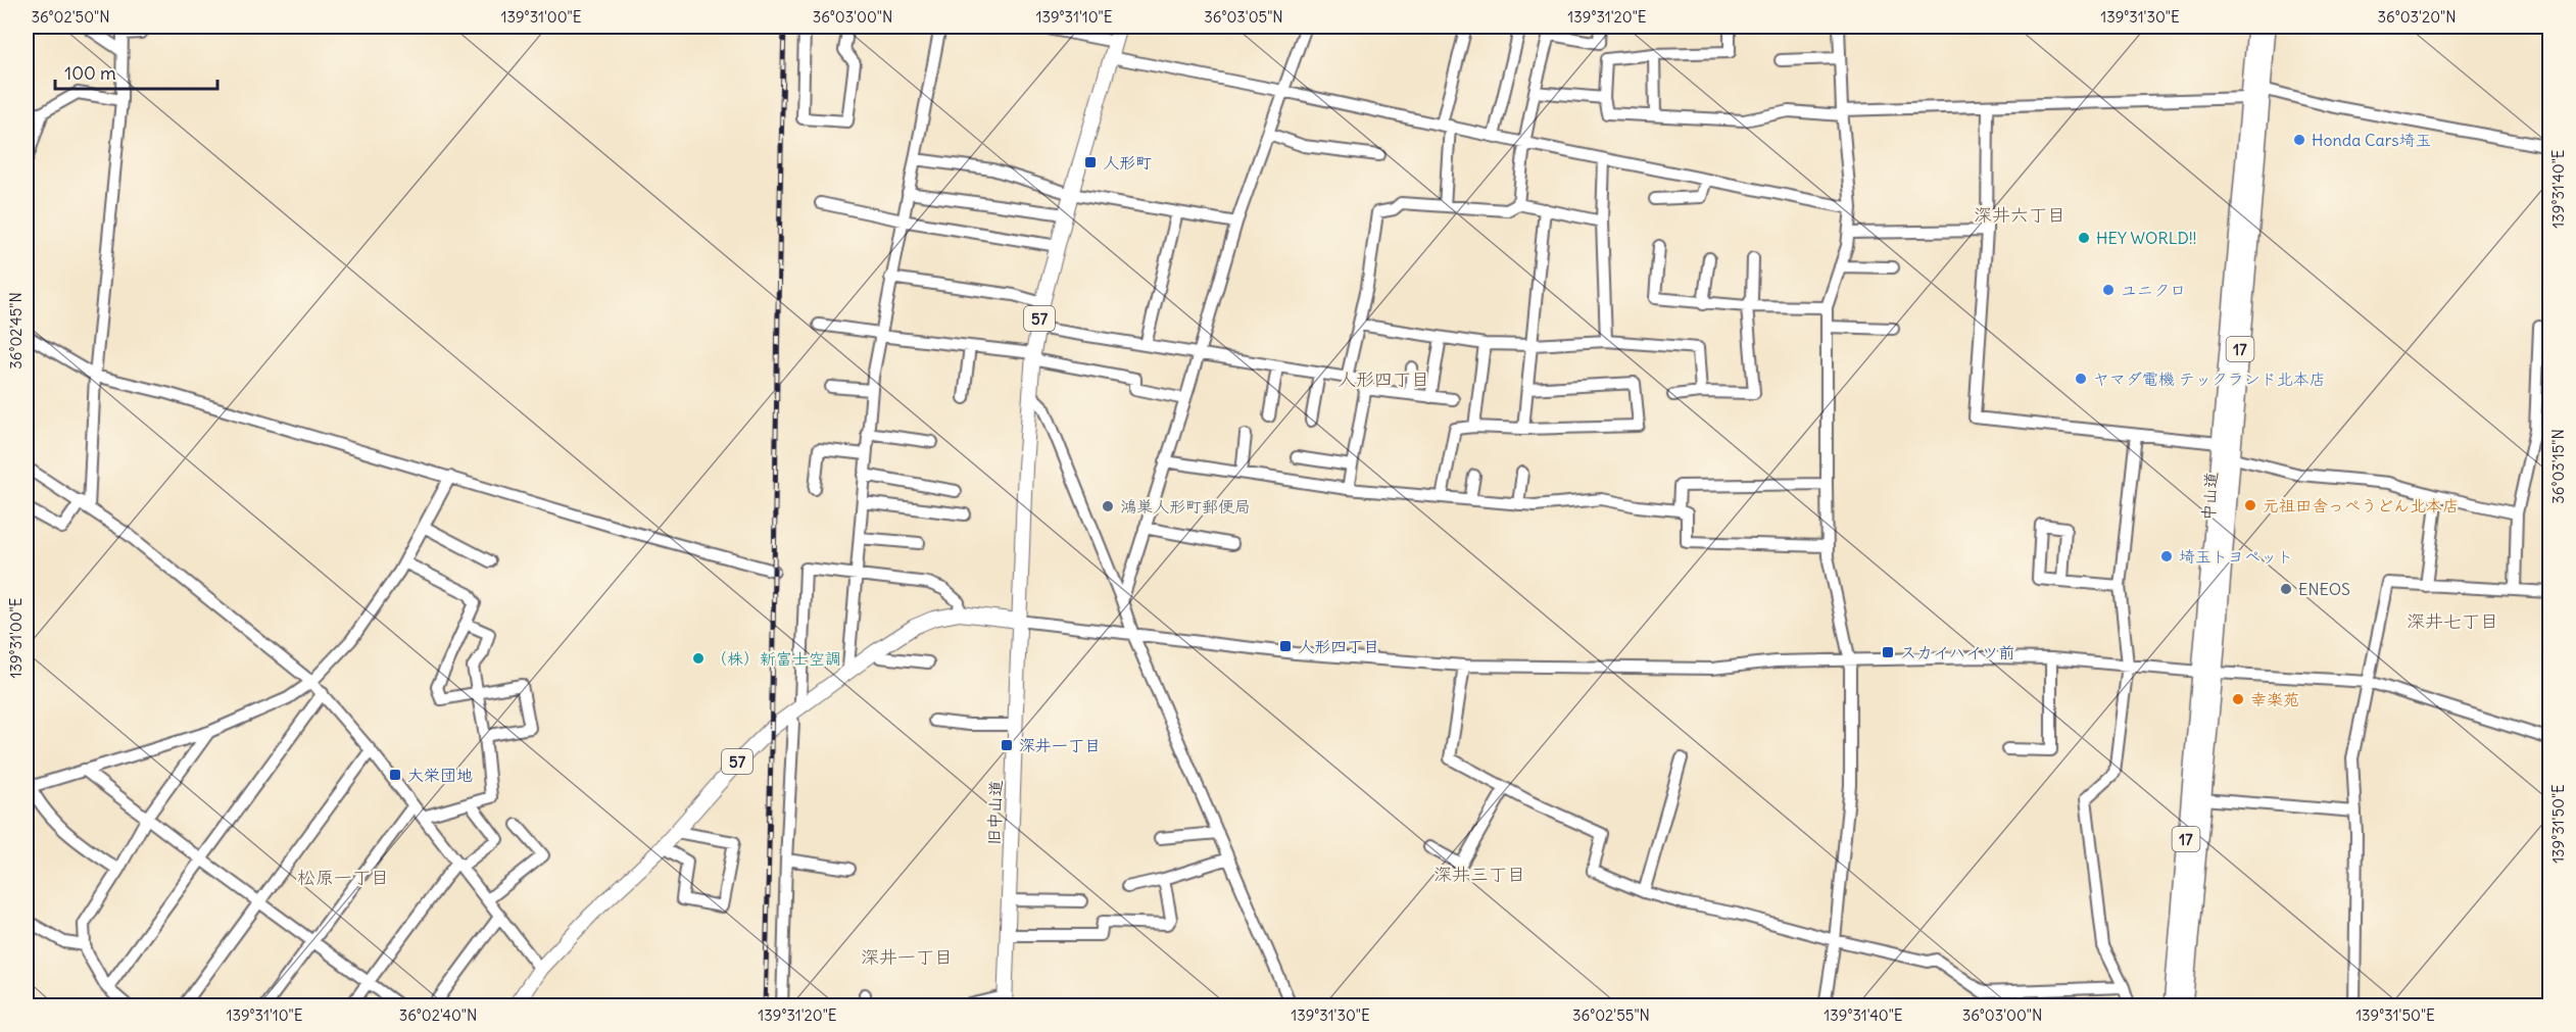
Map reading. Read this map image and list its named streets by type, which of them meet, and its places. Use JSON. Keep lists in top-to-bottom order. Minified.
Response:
{"streets":{"highway":["17","中山道"],"main road":["57","旧中山道"]},"crossings":[["57","旧中山道"]],"districts":["深井六丁目","人形四丁目","深井七丁目","深井三丁目","松原一丁目","深井一丁目"],"places":{"other":["Honda Cars埼玉","HEY WORLD!!","ユニクロ","ヤマダ電機 テックランド北本店","元祖田舎っぺうどん北本店","鴻巣人形町郵便局","埼玉トヨペット","ENEOS","（株）新富士空調","幸楽苑"],"transit":["人形町","人形四丁目","スカイハイツ前","深井一丁目","大栄団地"]},"scale_bar":"100 m","coordinates":["36°02'50\"N","139°31'00\"E","36°03'00\"N","139°31'10\"E","36°03'05\"N","139°31'20\"E","139°31'30\"E","36°03'20\"N","139°31'40\"E","36°02'45\"N","36°03'15\"N","139°31'50\"E","36°02'40\"N","36°02'55\"N"]}
